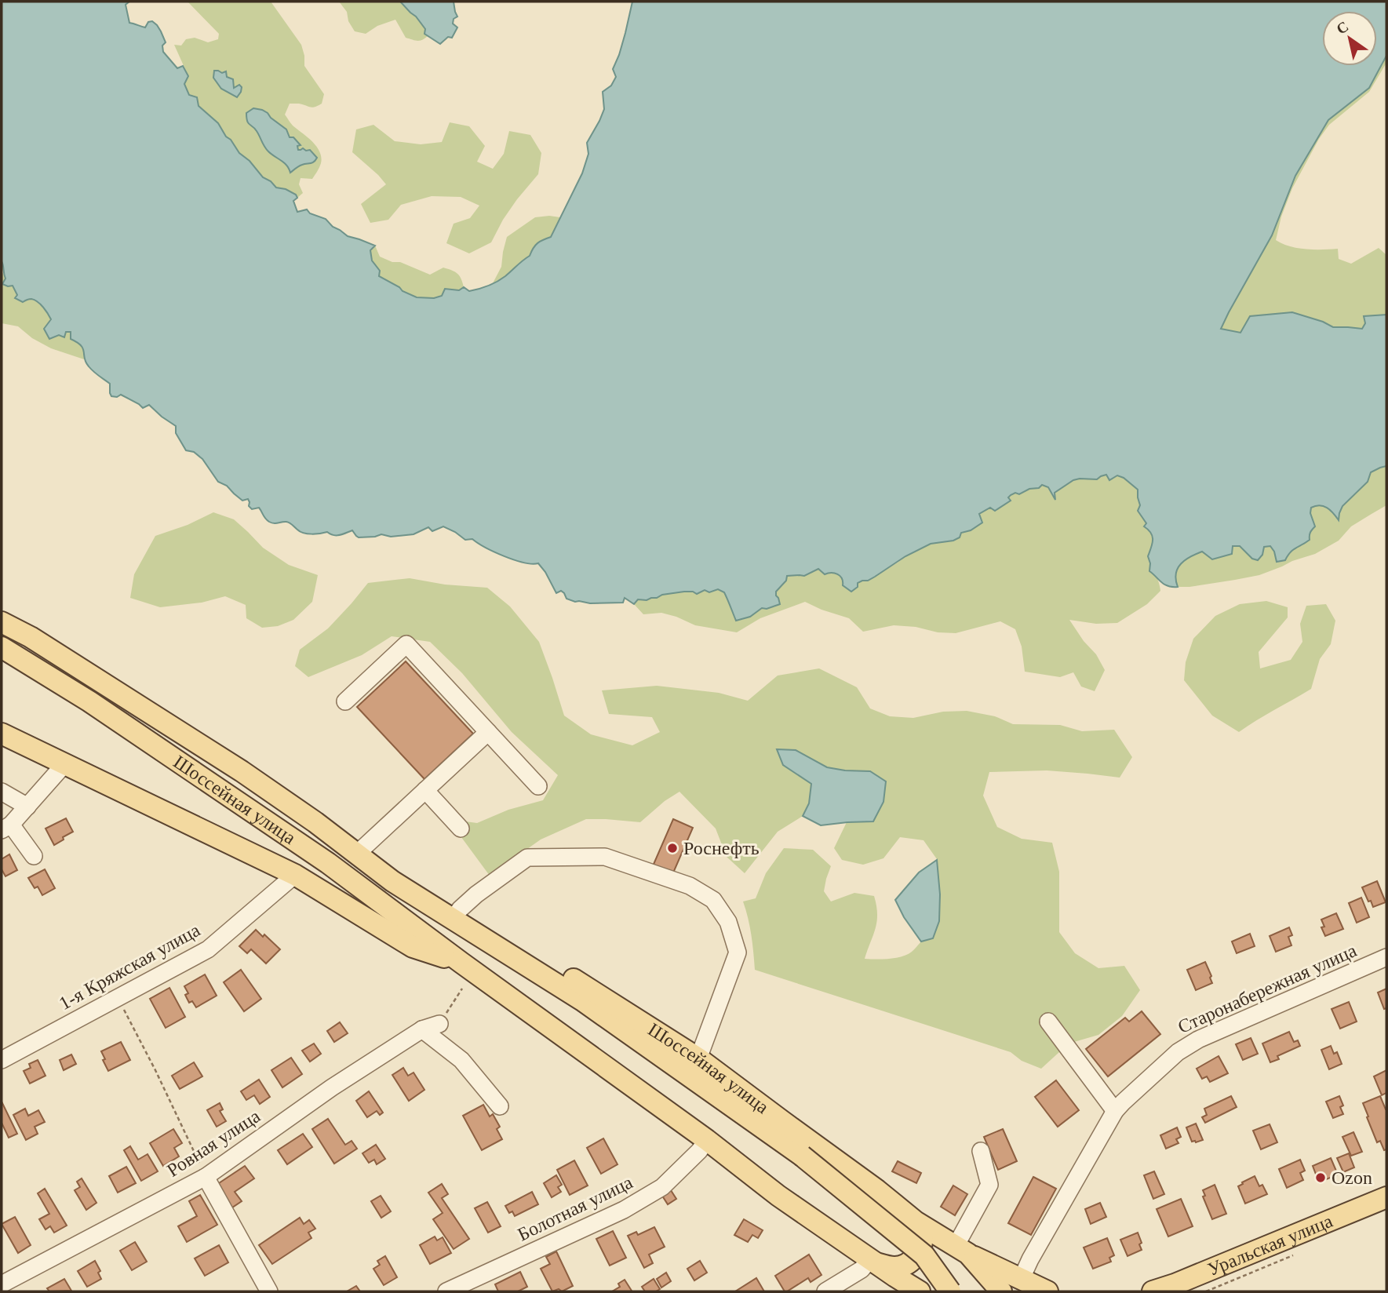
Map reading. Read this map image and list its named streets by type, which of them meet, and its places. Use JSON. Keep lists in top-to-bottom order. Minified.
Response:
{"streets":{"main road":["Шоссейная улица","Уральская улица"],"street":["1-я Кряжская улица","Старонабережная улица","Ровная улица","Болотная улица"]},"crossings":[["Шоссейная улица","1-я Кряжская улица"],["Шоссейная улица","Болотная улица"]],"places":["Роснефть","Ozon"],"north":"top left"}
